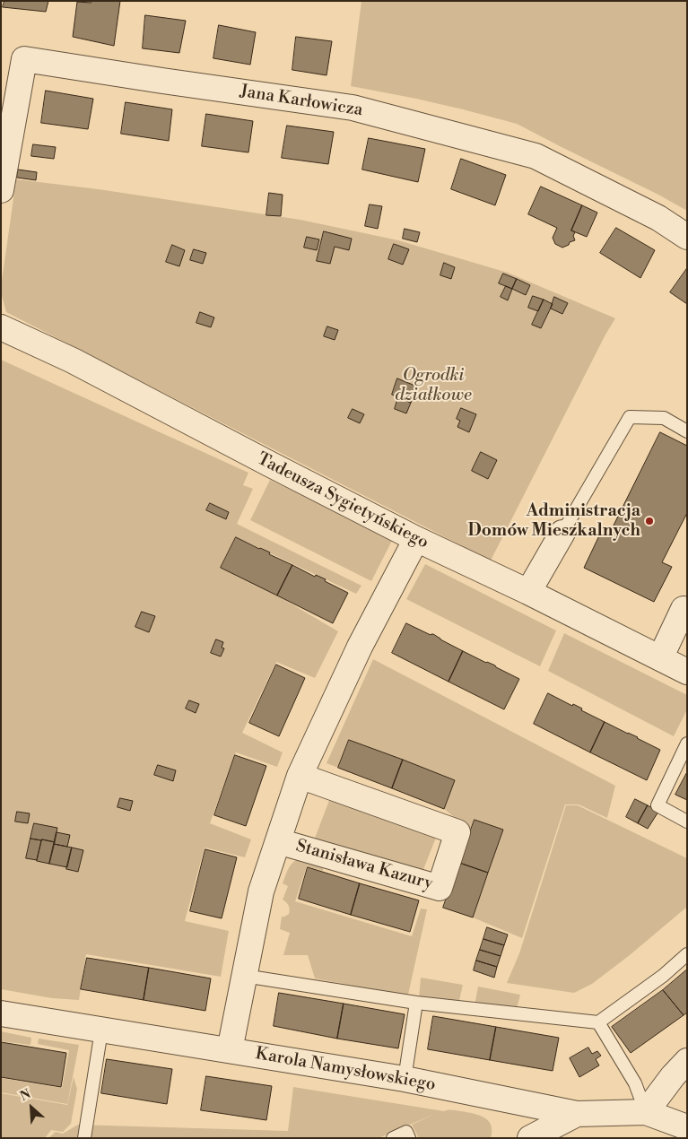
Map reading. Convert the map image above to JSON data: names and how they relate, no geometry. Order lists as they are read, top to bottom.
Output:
{
  "streets": {
    "street": [
      "Jana Karłowicza",
      "Tadeusza Sygietyńskiego",
      "Stanisława Kazury",
      "Karola Namysłowskiego"
    ]
  },
  "crossings": [
    ["Tadeusza Sygietyńskiego", "Stanisława Kazury"],
    ["Stanisława Kazury", "Karola Namysłowskiego"]
  ],
  "parks": ["Ogrodki działkowe"],
  "places": ["Administracja Domów Mieszkalnych"],
  "north": "top left"
}
